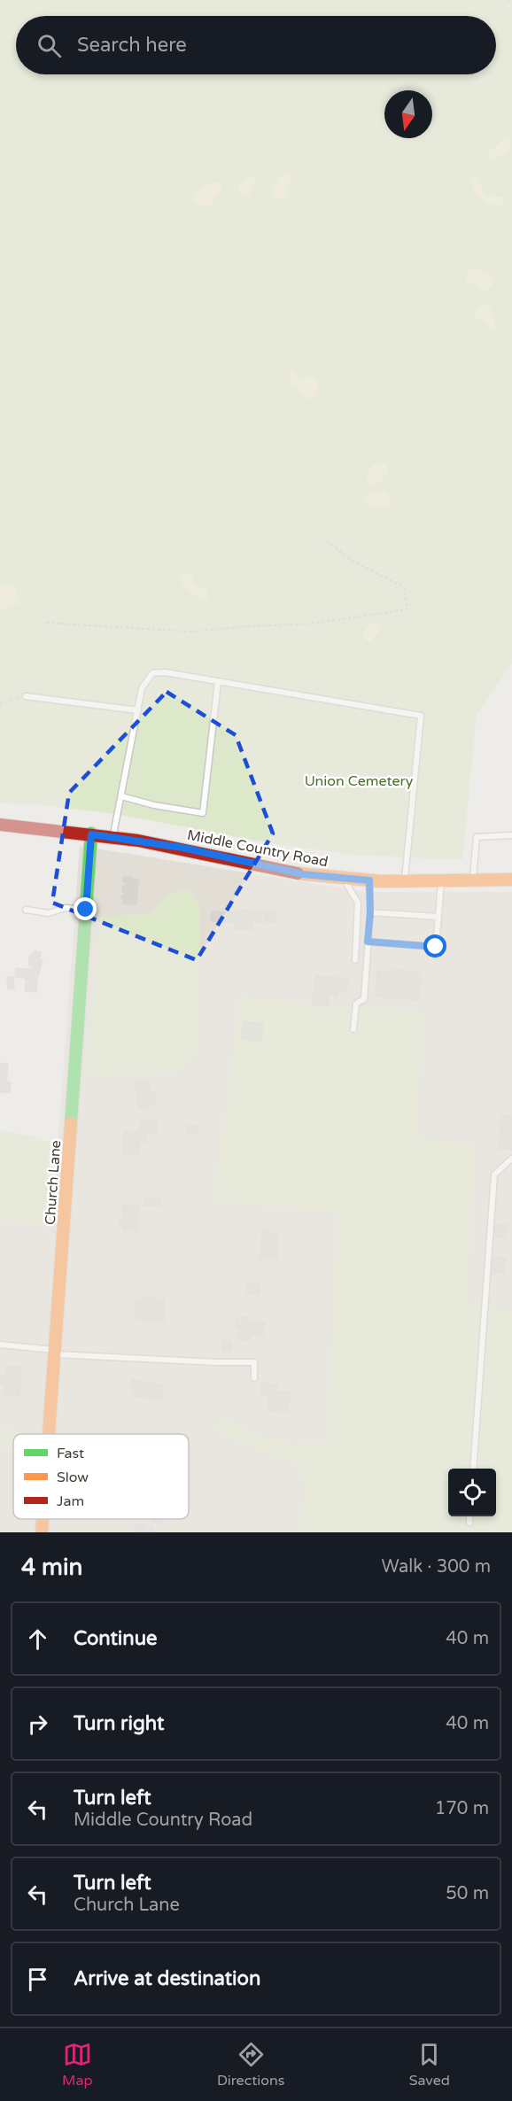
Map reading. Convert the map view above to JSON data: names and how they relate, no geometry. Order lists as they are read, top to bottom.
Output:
{
  "streets": {
    "street": ["Middle Country Road", "Church Lane"]
  },
  "crossings": [
    ["Middle Country Road", "Church Lane"]
  ],
  "parks": ["Union Cemetery"],
  "legend": ["Fast", "Slow", "Jam"],
  "north": "bottom",
  "page": {
    "search": "Search here",
    "heading": ["4 min", "Walk · 300 m"],
    "list": [
      ["Continue", "40 m"],
      ["Turn right", "40 m"],
      ["Turn left", "Middle Country Road", "170 m"],
      ["Turn left", "Church Lane", "50 m"],
      "Arrive at destination"
    ],
    "nav": ["Map", "Directions", "Saved"]
  }
}
